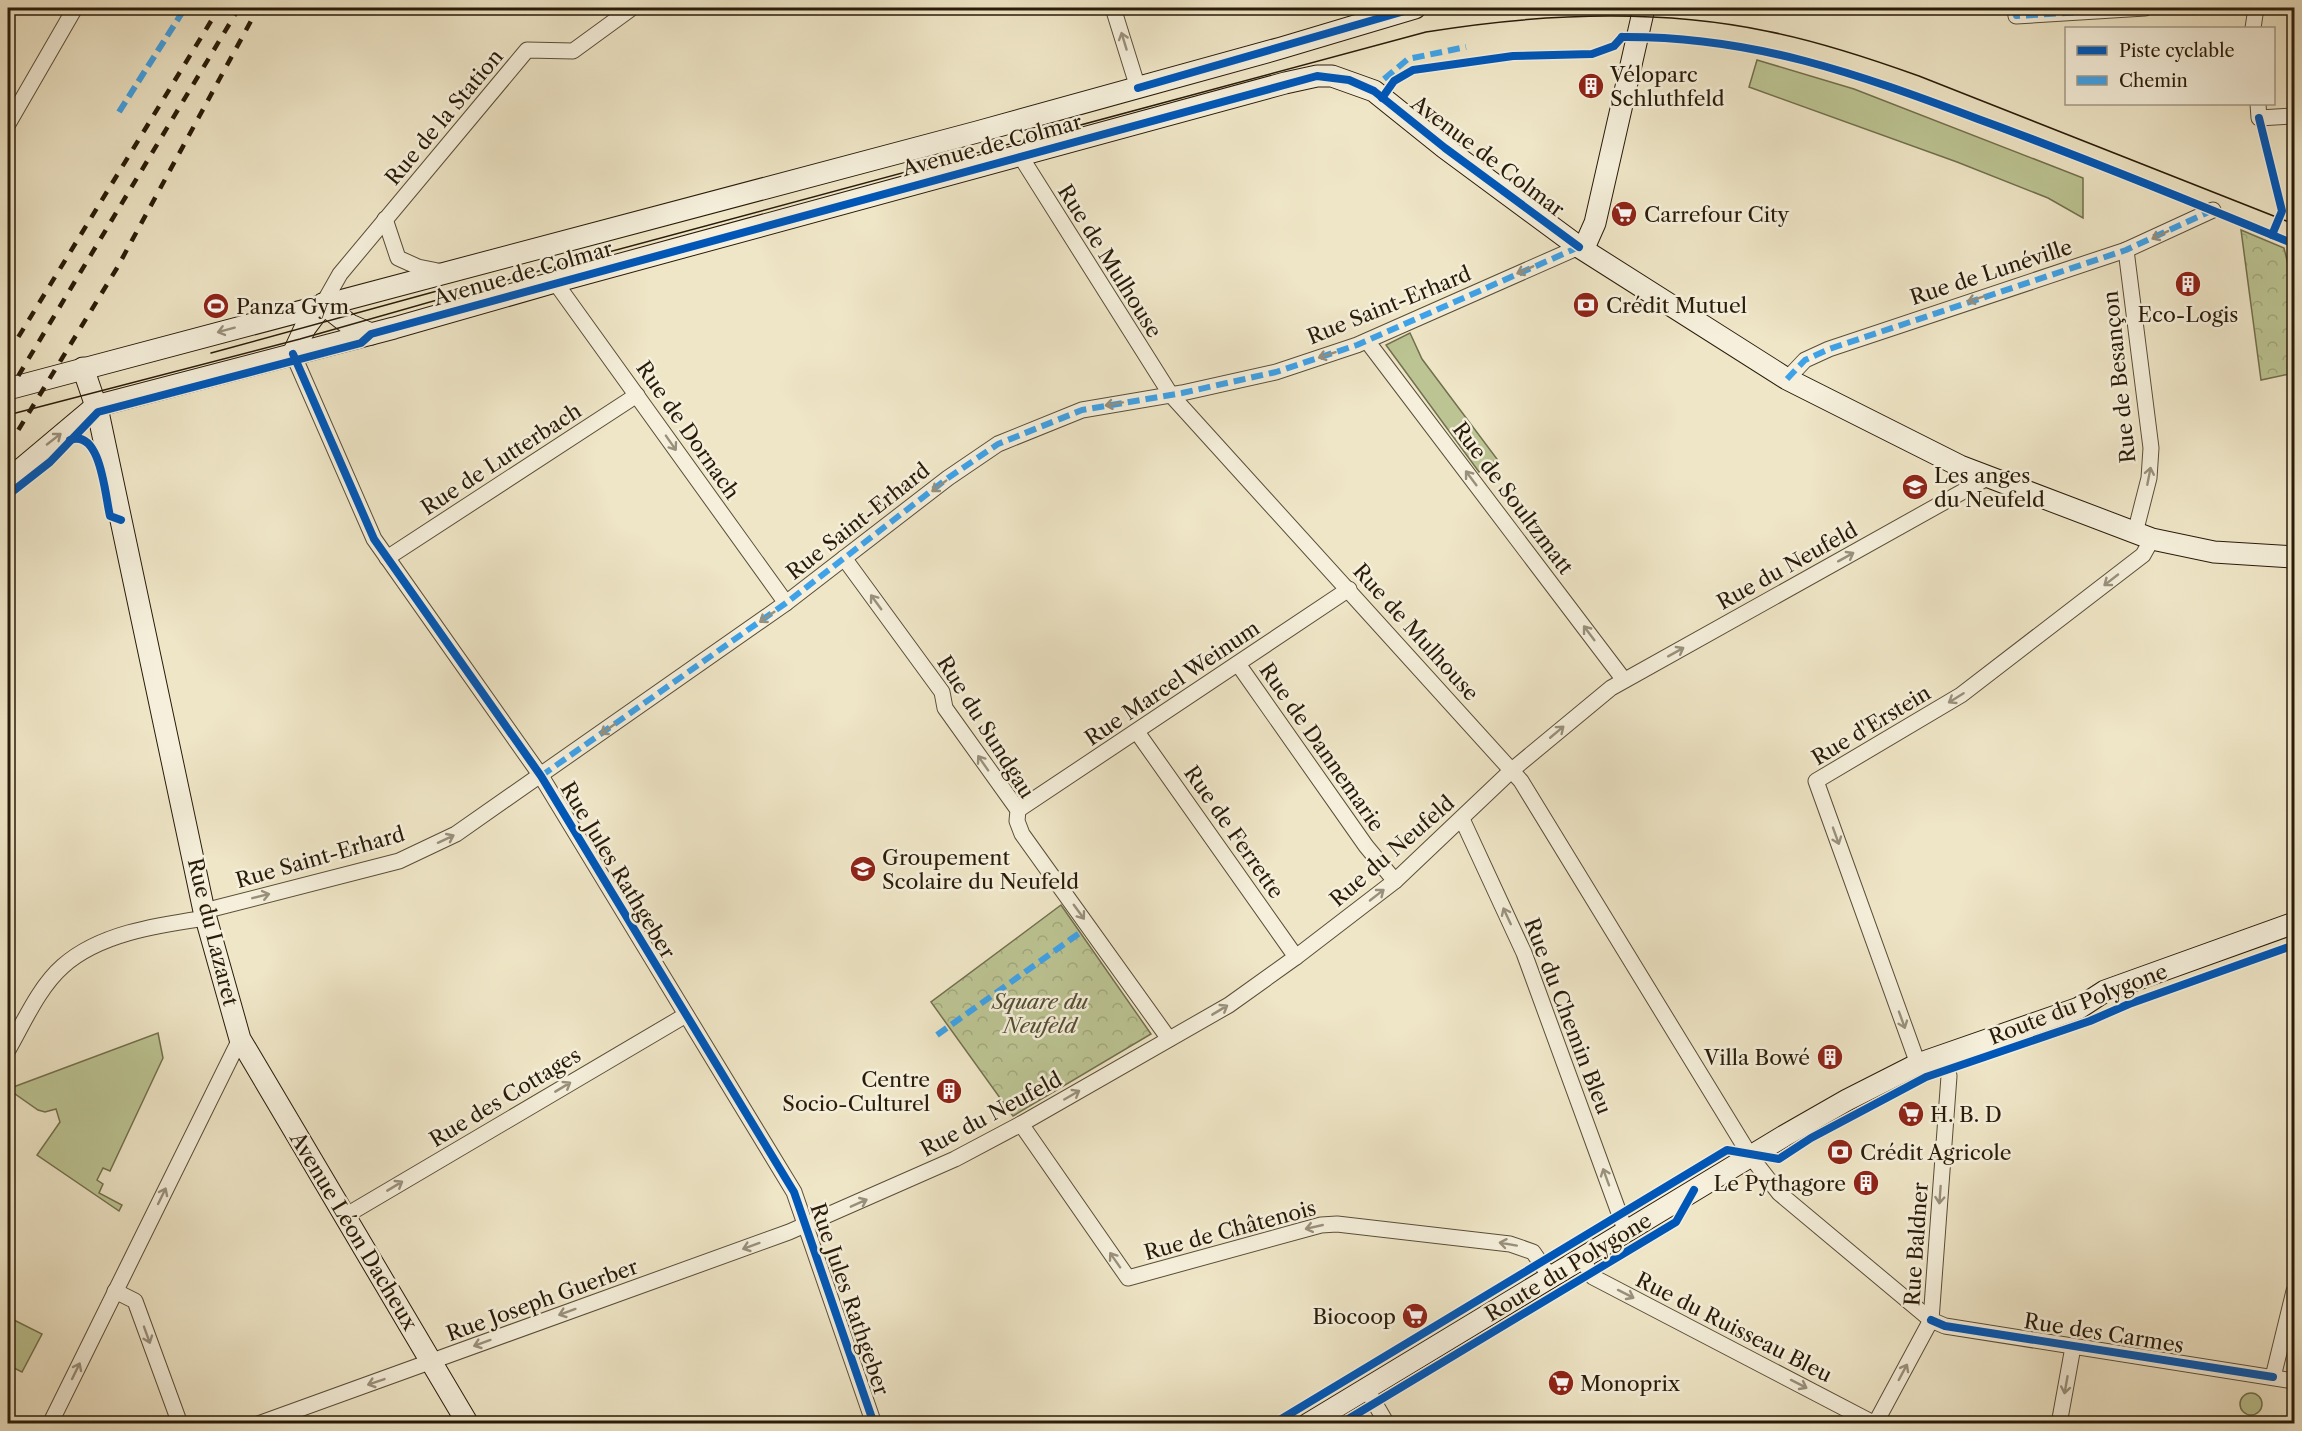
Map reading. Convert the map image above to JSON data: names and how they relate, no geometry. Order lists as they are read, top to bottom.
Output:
{
  "streets": {
    "street": [
      "Rue de la Station",
      "Avenue de Colmar",
      "Rue de Mulhouse",
      "Rue de Lunéville",
      "Rue Saint-Erhard",
      "Rue de Besançon",
      "Rue de Dornach",
      "Rue de Lutterbach",
      "Rue de Soultzmatt",
      "Rue du Neufeld",
      "Rue Marcel Weinum",
      "Rue d'Erstein",
      "Rue du Sundgau",
      "Rue de Dannemarie",
      "Rue de Ferrette",
      "Rue Jules Rathgeber",
      "Rue du Lazaret",
      "Route du Polygone",
      "Rue du Chemin Bleu",
      "Rue des Cottages",
      "Rue de Châtenois",
      "Avenue Léon Dacheux",
      "Rue Baldner",
      "Rue Joseph Guerber",
      "Rue du Ruisseau Bleu",
      "Rue des Carmes"
    ]
  },
  "crossings": [
    ["Rue de la Station", "Avenue de Colmar"],
    ["Avenue de Colmar", "Rue de Mulhouse"],
    ["Avenue de Colmar", "Rue de Lunéville"],
    ["Avenue de Colmar", "Rue Saint-Erhard"],
    ["Avenue de Colmar", "Rue de Besançon"],
    ["Avenue de Colmar", "Rue de Dornach"],
    ["Avenue de Colmar", "Rue du Neufeld"],
    ["Avenue de Colmar", "Rue d'Erstein"],
    ["Avenue de Colmar", "Rue Jules Rathgeber"],
    ["Avenue de Colmar", "Rue du Lazaret"],
    ["Rue de Mulhouse", "Rue Saint-Erhard"],
    ["Rue de Mulhouse", "Rue du Neufeld"],
    ["Rue de Mulhouse", "Rue Marcel Weinum"],
    ["Rue de Mulhouse", "Route du Polygone"],
    ["Rue de Mulhouse", "Rue des Carmes"],
    ["Rue de Lunéville", "Rue de Besançon"],
    ["Rue Saint-Erhard", "Rue de Dornach"],
    ["Rue Saint-Erhard", "Rue de Soultzmatt"],
    ["Rue Saint-Erhard", "Rue du Sundgau"],
    ["Rue Saint-Erhard", "Rue Jules Rathgeber"],
    ["Rue Saint-Erhard", "Rue du Lazaret"],
    ["Rue de Besançon", "Rue d'Erstein"],
    ["Rue de Dornach", "Rue de Lutterbach"],
    ["Rue de Lutterbach", "Rue Jules Rathgeber"],
    ["Rue de Soultzmatt", "Rue du Neufeld"],
    ["Rue du Neufeld", "Rue du Sundgau"],
    ["Rue du Neufeld", "Rue de Dannemarie"],
    ["Rue du Neufeld", "Rue de Ferrette"],
    ["Rue du Neufeld", "Rue Jules Rathgeber"],
    ["Rue du Neufeld", "Rue du Chemin Bleu"],
    ["Rue du Neufeld", "Rue de Châtenois"],
    ["Rue du Neufeld", "Rue Joseph Guerber"],
    ["Rue Marcel Weinum", "Rue du Sundgau"],
    ["Rue Marcel Weinum", "Rue de Dannemarie"],
    ["Rue Marcel Weinum", "Rue de Ferrette"],
    ["Rue d'Erstein", "Route du Polygone"],
    ["Rue Jules Rathgeber", "Rue des Cottages"],
    ["Rue Jules Rathgeber", "Rue Joseph Guerber"],
    ["Rue du Lazaret", "Avenue Léon Dacheux"],
    ["Route du Polygone", "Rue du Chemin Bleu"],
    ["Route du Polygone", "Rue de Châtenois"],
    ["Route du Polygone", "Rue Baldner"],
    ["Route du Polygone", "Rue du Ruisseau Bleu"],
    ["Route du Polygone", "Rue des Carmes"],
    ["Rue des Cottages", "Avenue Léon Dacheux"],
    ["Avenue Léon Dacheux", "Rue Joseph Guerber"],
    ["Rue Baldner", "Rue du Ruisseau Bleu"],
    ["Rue Baldner", "Rue des Carmes"]
  ],
  "one_way": [
    "Rue de Lunéville",
    "Rue de Besançon",
    "Rue de Dornach",
    "Rue de Soultzmatt",
    "Rue du Neufeld",
    "Rue du Chemin Bleu",
    "Rue des Cottages",
    "Rue de Châtenois",
    "Rue Joseph Guerber",
    "Rue du Ruisseau Bleu"
  ],
  "parks": ["Square du Neufeld"],
  "places": {
    "building": [
      "Véloparc Schluthfeld",
      "Eco-Logis",
      "Villa Bowé",
      "Centre Socio-Culturel",
      "Le Pythagore"
    ],
    "supermarket": [
      "Carrefour City",
      "H. B. D",
      "Biocoop",
      "Monoprix"
    ],
    "bank": ["Crédit Mutuel", "Crédit Agricole"],
    "sports": ["Panza Gym"],
    "school or university": ["Les anges du Neufeld", "Groupement Scolaire du Neufeld"]
  },
  "legend": ["Piste cyclable", "Chemin"]
}
